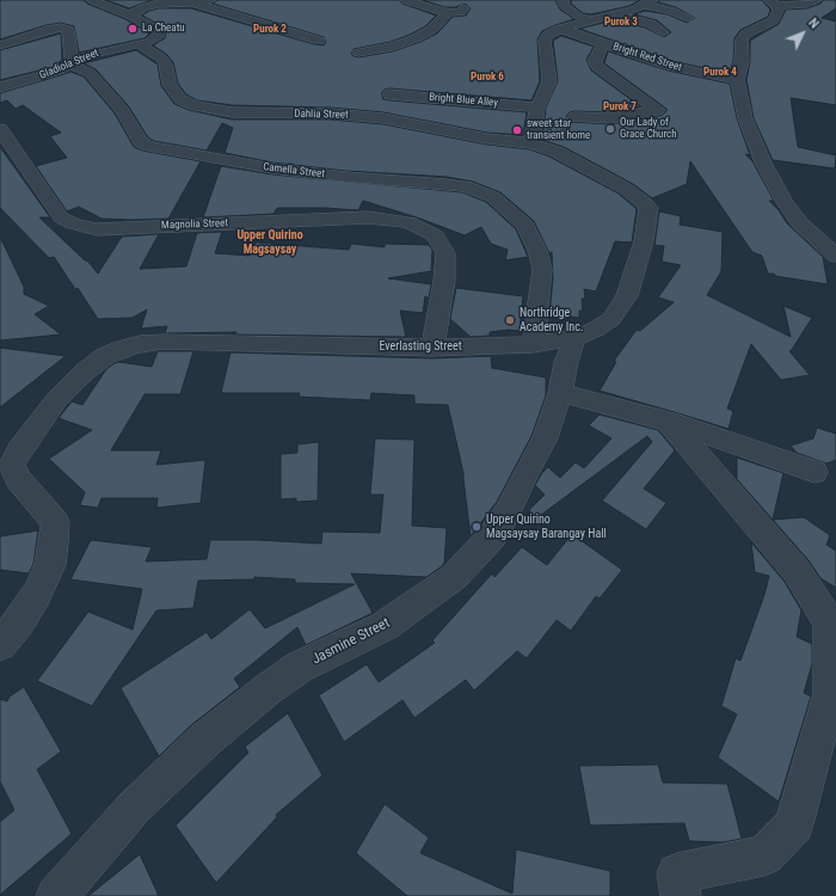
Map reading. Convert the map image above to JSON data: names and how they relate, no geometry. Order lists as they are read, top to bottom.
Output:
{
  "streets": {
    "street": [
      "Bright Red Street",
      "Gladiola Street",
      "Bright Blue Alley",
      "Dahlia Street",
      "Camella Street",
      "Magnolia Street",
      "Everlasting Street",
      "Jasmine Street"
    ]
  },
  "crossings": [
    ["Gladiola Street", "Dahlia Street"],
    ["Gladiola Street", "Camella Street"],
    ["Dahlia Street", "Everlasting Street"],
    ["Camella Street", "Everlasting Street"],
    ["Magnolia Street", "Everlasting Street"],
    ["Everlasting Street", "Jasmine Street"]
  ],
  "districts": [
    "Purok 3",
    "Purok 2",
    "Purok 4",
    "Purok 6",
    "Purok 7",
    "Upper Quirino Magsaysay"
  ],
  "places": [
    "La Cheatu",
    "Our Lady of Grace Church",
    "sweet star transient home",
    "Northridge Academy Inc.",
    "Upper Quirino Magsaysay Barangay Hall"
  ],
  "north": "top right"
}
